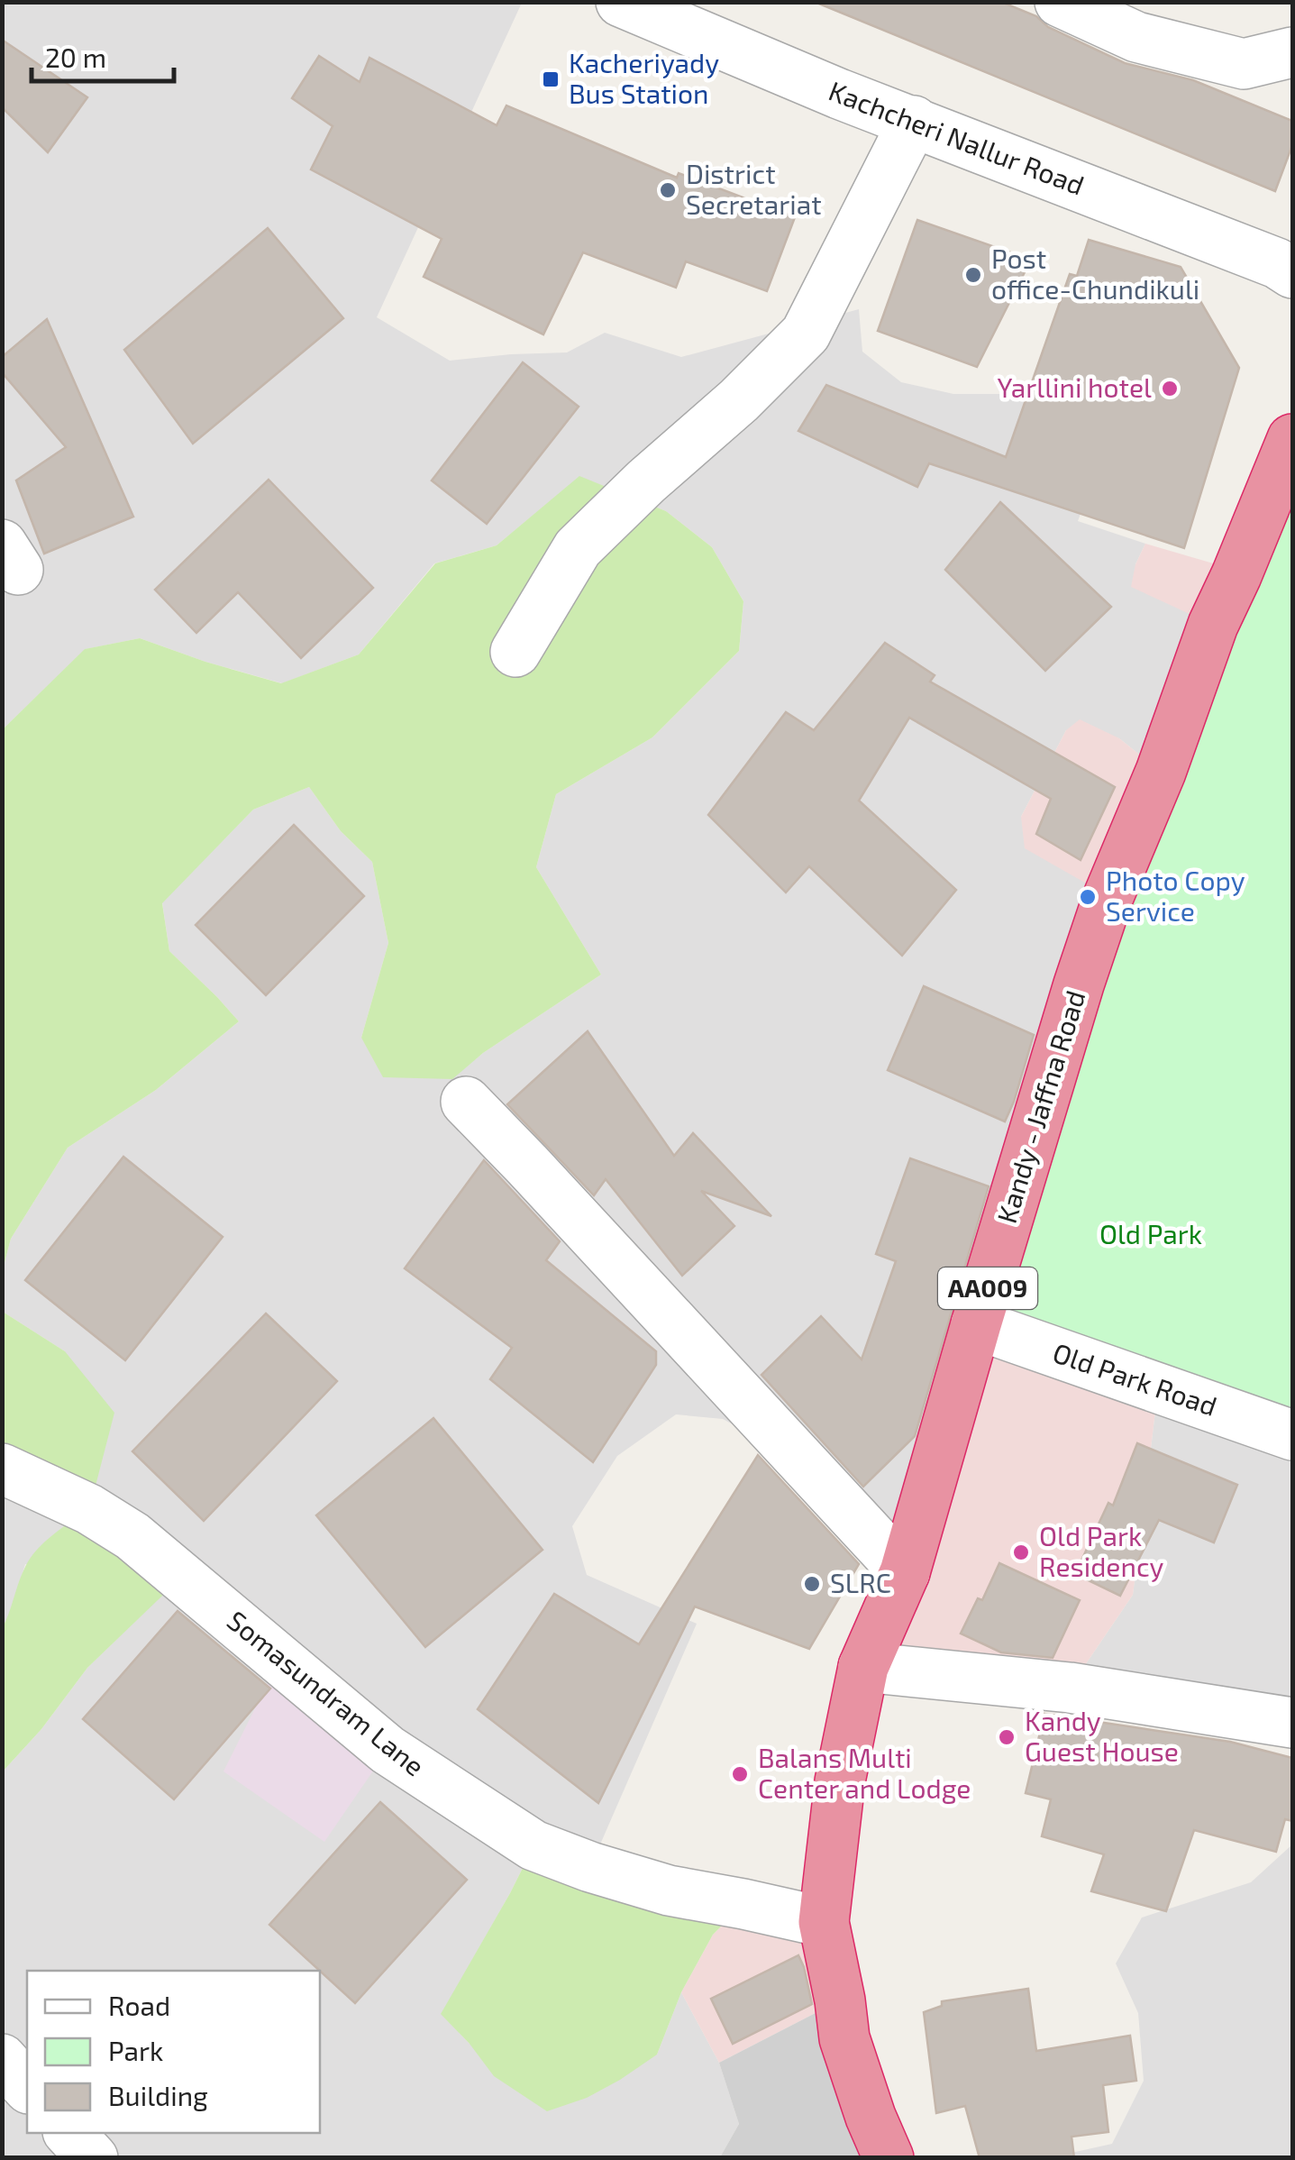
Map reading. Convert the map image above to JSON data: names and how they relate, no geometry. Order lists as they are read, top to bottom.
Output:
{
  "streets": {
    "highway": ["Kandy - Jaffna Road", "AA009"],
    "street": ["Kachcheri Nallur Road", "Old Park Road", "Somasundram Lane"]
  },
  "crossings": [
    ["Kandy - Jaffna Road", "Old Park Road"],
    ["Kandy - Jaffna Road", "Somasundram Lane"]
  ],
  "parks": ["Old Park"],
  "places": {
    "transit": ["Kacheriyady Bus Station"],
    "other": [
      "District Secretariat",
      "Post office-Chundikuli",
      "Yarllini hotel",
      "Photo Copy Service",
      "Old Park Residency",
      "SLRC",
      "Kandy Guest House",
      "Balans Multi Center and Lodge"
    ]
  },
  "legend": ["Road", "Park", "Building"],
  "scale_bar": "20 m"
}
